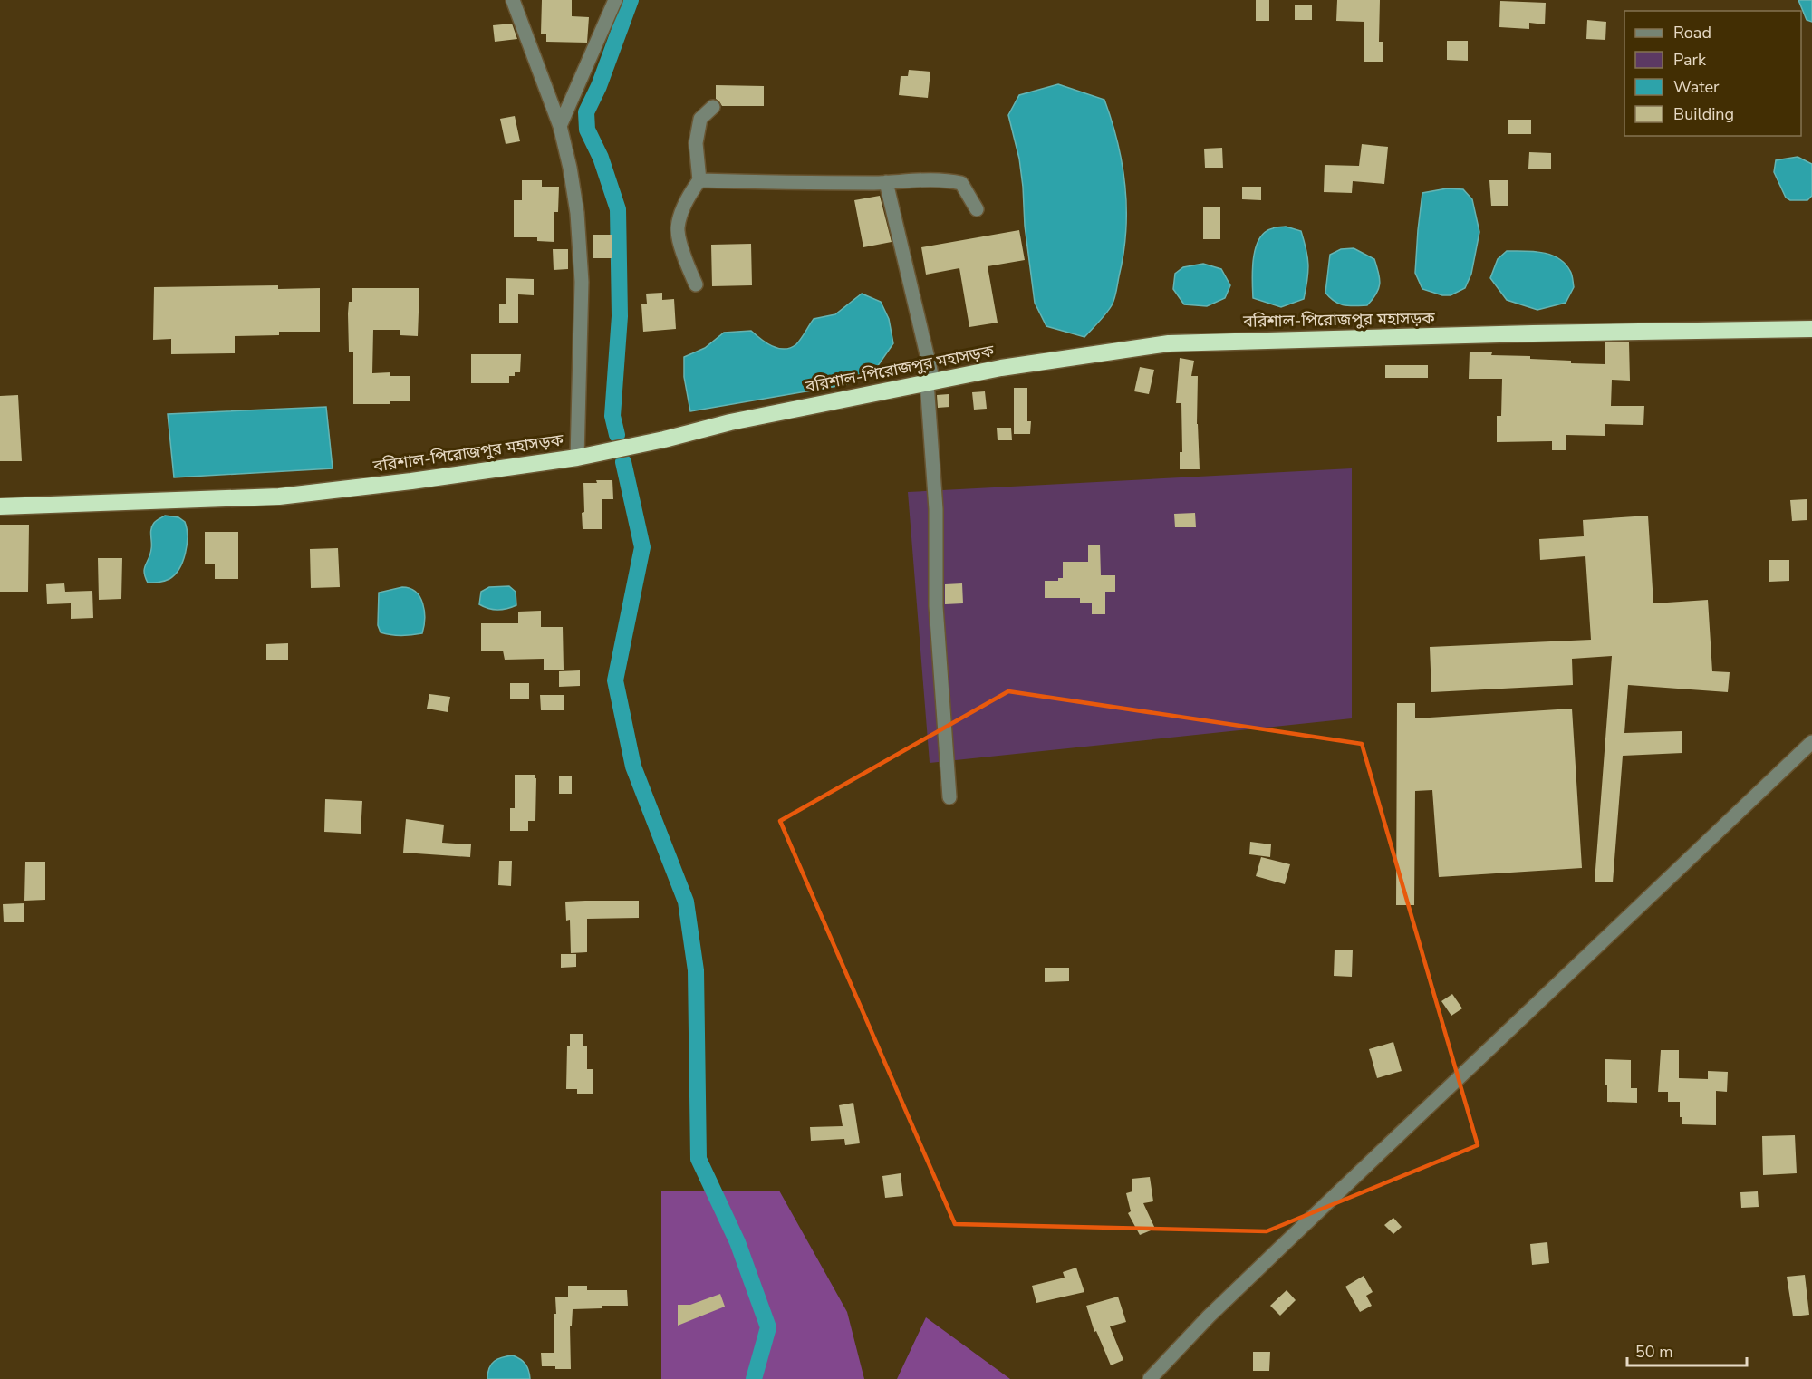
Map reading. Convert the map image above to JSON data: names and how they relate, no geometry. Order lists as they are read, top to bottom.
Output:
{
  "streets": {
    "highway": ["বরিশাল-পিরোজপুর মহাসড়ক"]
  },
  "legend": [
    "Road",
    "Park",
    "Water",
    "Building"
  ],
  "scale_bar": "50 m"
}
